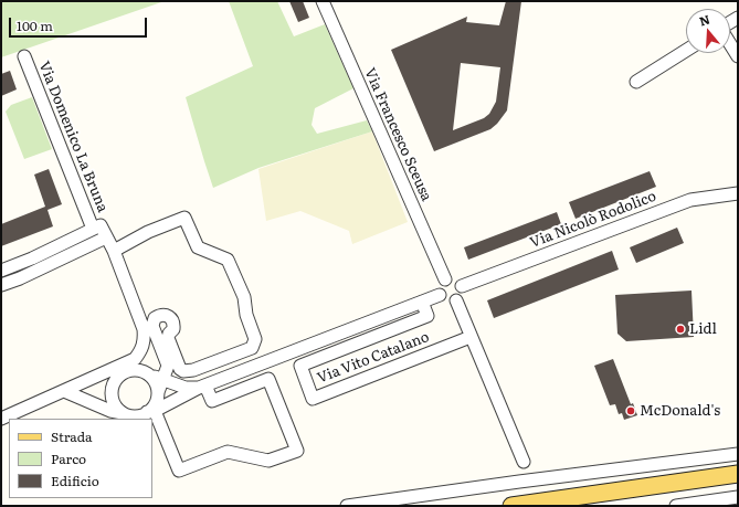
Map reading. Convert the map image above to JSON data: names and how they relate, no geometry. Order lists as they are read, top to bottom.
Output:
{
  "streets": {
    "street": [
      "Via Francesco Sceusa",
      "Via Domenico La Bruna",
      "Via Nicolò Rodolico",
      "Via Vito Catalano"
    ]
  },
  "crossings": [
    ["Via Francesco Sceusa", "Via Nicolò Rodolico"]
  ],
  "places": ["Lidl", "McDonald's"],
  "legend": ["Strada", "Parco", "Edificio"],
  "scale_bar": "100 m",
  "north": "top"
}
